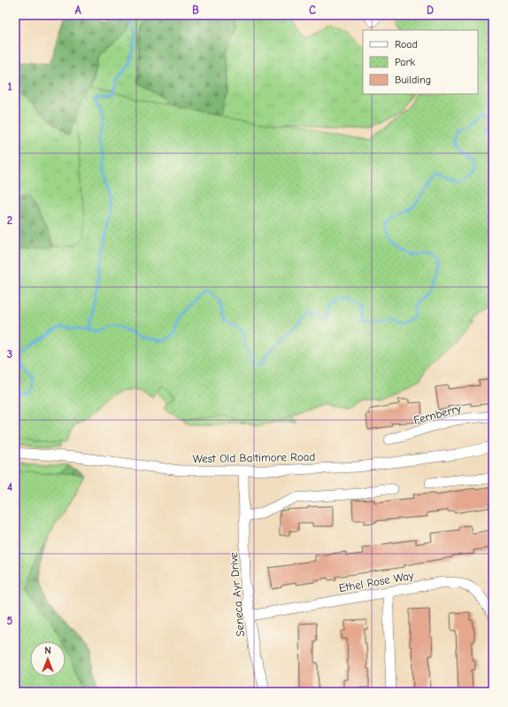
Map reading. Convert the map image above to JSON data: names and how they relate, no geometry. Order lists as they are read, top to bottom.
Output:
{
  "streets": {
    "street": [
      "Fernberry",
      "West Old Baltimore Road",
      "Ethel Rose Way",
      "Seneca Ayr Drive"
    ]
  },
  "crossings": [
    ["West Old Baltimore Road", "Seneca Ayr Drive"],
    ["Ethel Rose Way", "Seneca Ayr Drive"]
  ],
  "legend": ["Road", "Park", "Building"],
  "north": "top",
  "grid": {
    "columns": [
      "A",
      "B",
      "C",
      "D"
    ],
    "rows": [
      "1",
      "2",
      "3",
      "4",
      "5"
    ]
  }
}
